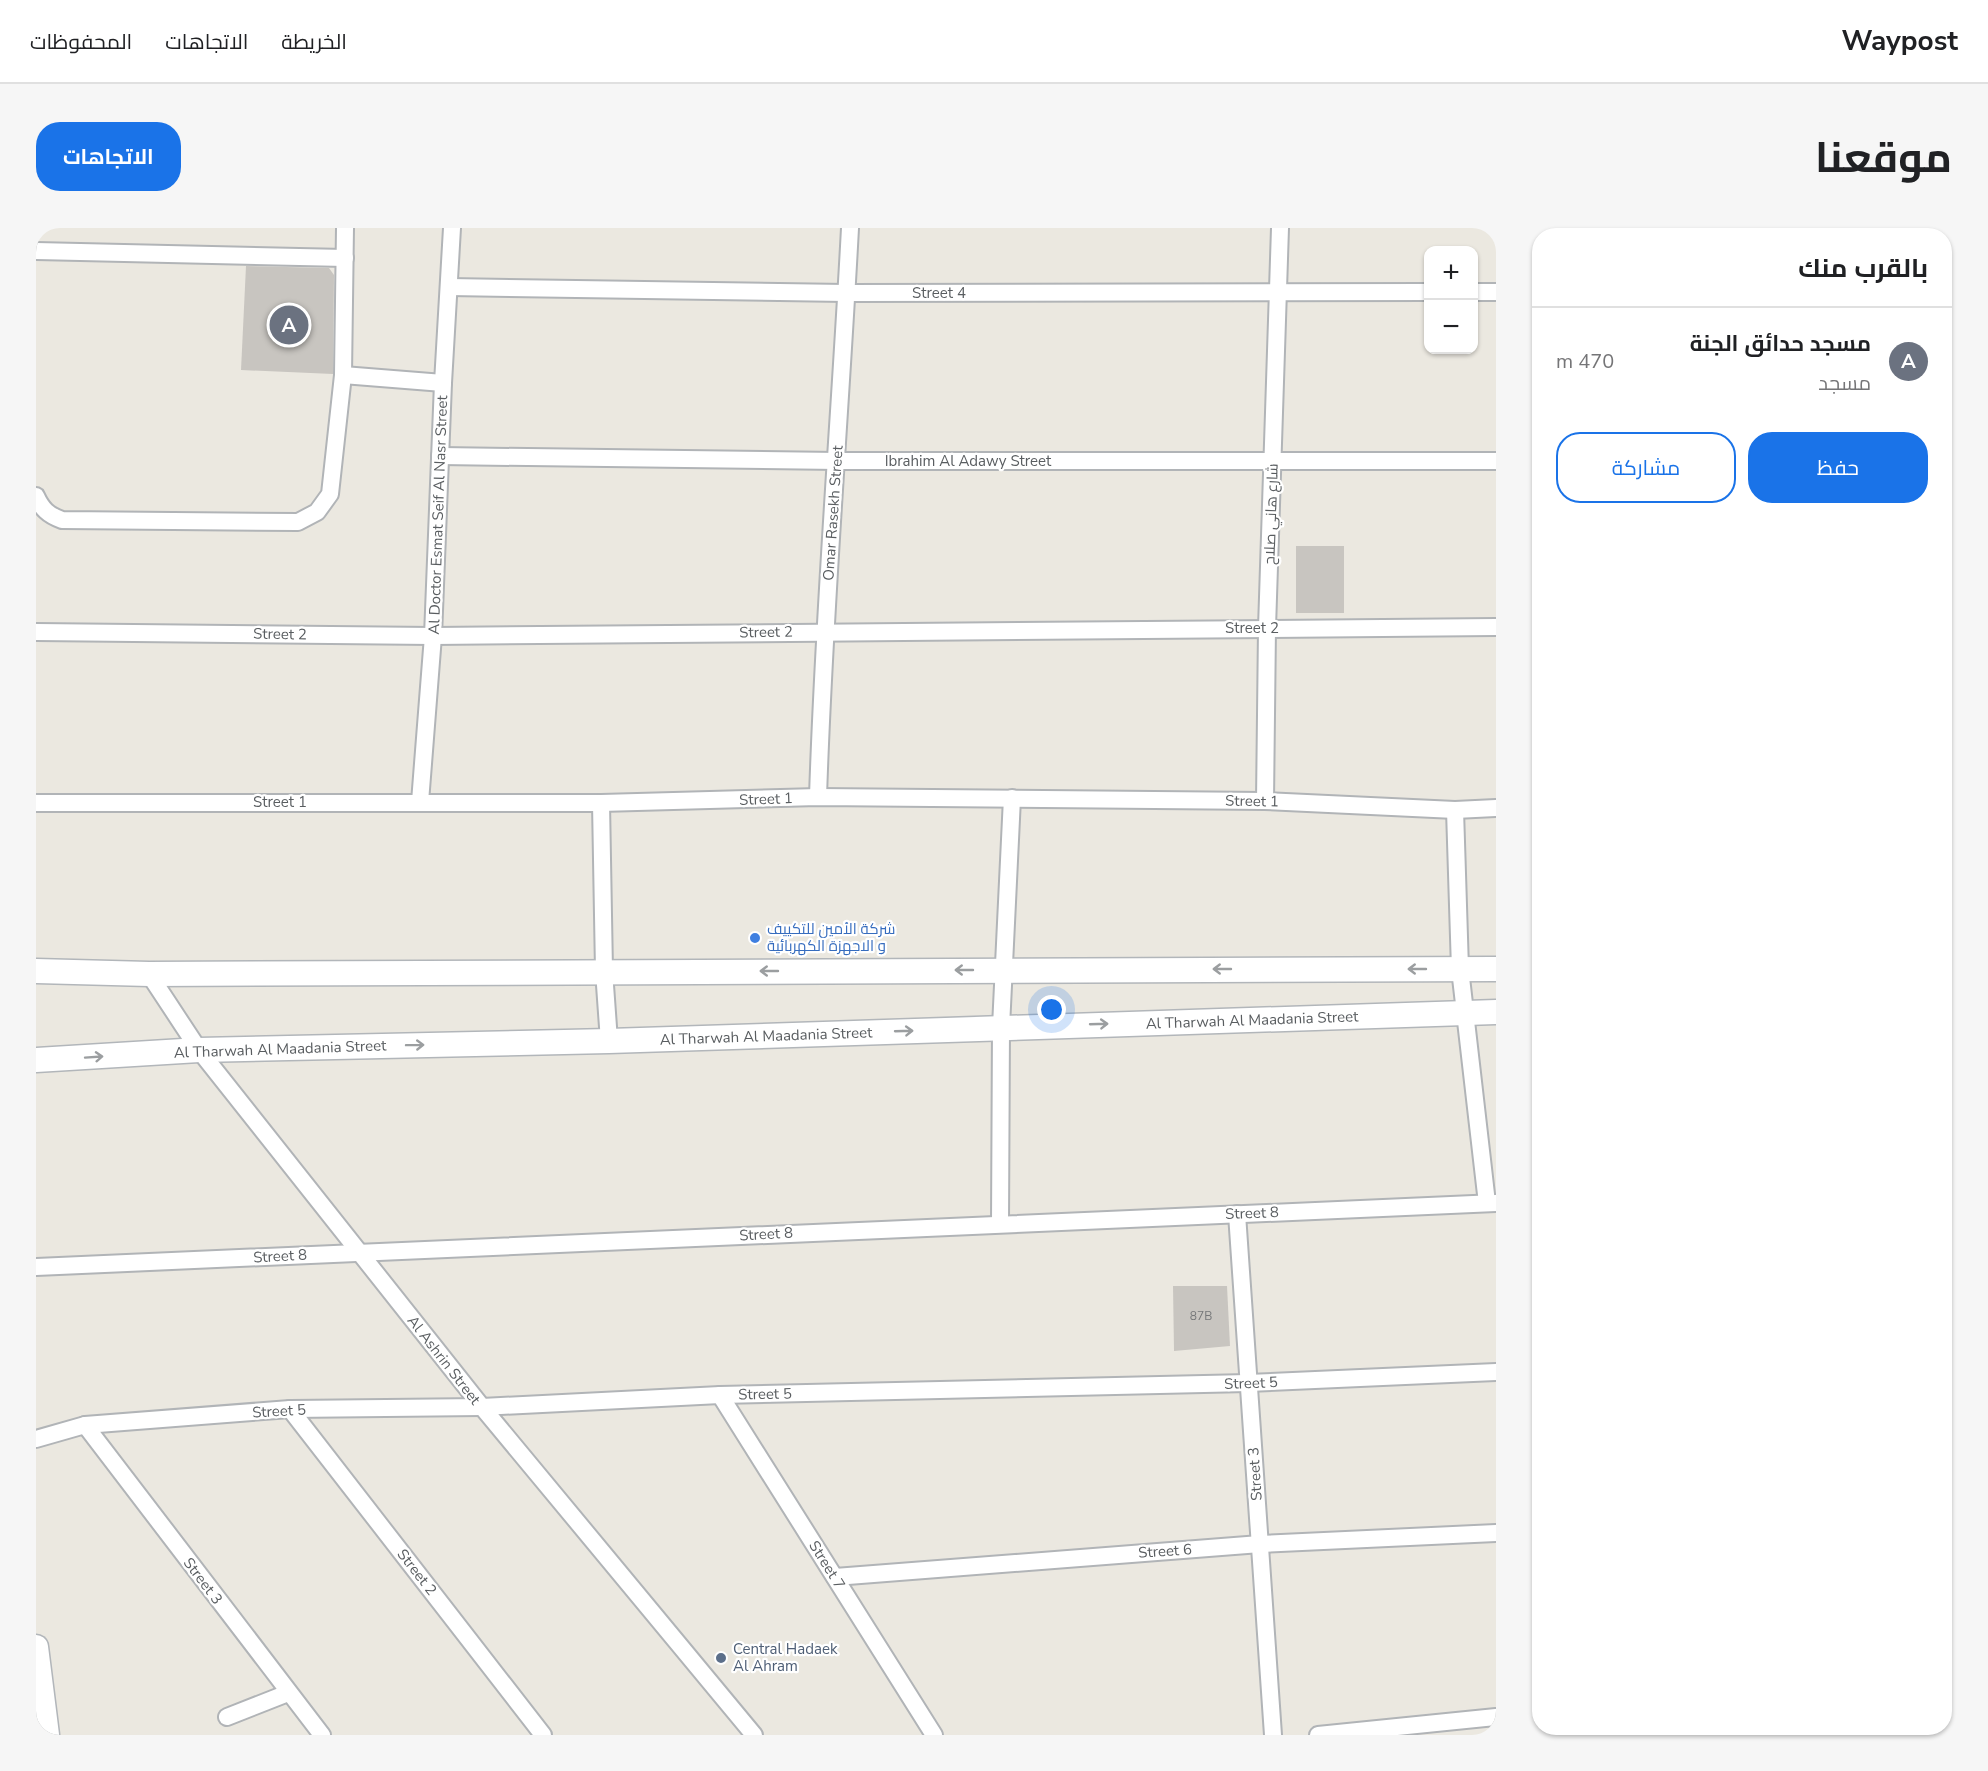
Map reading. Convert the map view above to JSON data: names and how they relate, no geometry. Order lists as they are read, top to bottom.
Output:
{
  "streets": {
    "street": [
      "Street 4",
      "Ibrahim Al Adawy Street",
      "Omar Rasekh Street",
      "شارع هاني صلاح",
      "Al Doctor Esmat Seif Al Nasr Street",
      "Street 2",
      "Street 1",
      "Al Tharwah Al Maadania Street",
      "Street 8",
      "Al Ashrin Street",
      "Street 5",
      "Street 3",
      "Street 6",
      "Street 7"
    ]
  },
  "crossings": [
    ["Street 4", "Omar Rasekh Street"],
    ["Street 4", "شارع هاني صلاح"],
    ["Street 4", "Al Doctor Esmat Seif Al Nasr Street"],
    ["Ibrahim Al Adawy Street", "Omar Rasekh Street"],
    ["Ibrahim Al Adawy Street", "شارع هاني صلاح"],
    ["Ibrahim Al Adawy Street", "Al Doctor Esmat Seif Al Nasr Street"],
    ["Omar Rasekh Street", "Street 2"],
    ["Omar Rasekh Street", "Street 1"],
    ["شارع هاني صلاح", "Street 2"],
    ["شارع هاني صلاح", "Street 1"],
    ["Al Doctor Esmat Seif Al Nasr Street", "Street 2"],
    ["Al Doctor Esmat Seif Al Nasr Street", "Street 1"],
    ["Street 2", "Street 5"],
    ["Al Tharwah Al Maadania Street", "Al Ashrin Street"],
    ["Street 8", "Al Ashrin Street"],
    ["Street 8", "Street 3"],
    ["Al Ashrin Street", "Street 5"],
    ["Street 5", "Street 3"],
    ["Street 5", "Street 7"],
    ["Street 3", "Street 6"],
    ["Street 6", "Street 7"]
  ],
  "places": ["شركة الأمين للتكييف و الاجهزة الكهربائية", "Central Hadaek Al Ahram"],
  "house_numbers": ["87B"],
  "page": {
    "header": "Waypost",
    "nav": ["الخريطة", "الاتجاهات", "المحفوظات"],
    "title": "موقعنا",
    "buttons": [
      "الاتجاهات",
      ["حفظ", "مشاركة"]
    ],
    "heading": "بالقرب منك",
    "map_buttons": ["+", "−"],
    "pins": "A",
    "list": [
      {
        "mark": "A",
        "name": "مسجد حدائق الجنة",
        "note": "مسجد",
        "value": "470 m"
      }
    ]
  }
}
